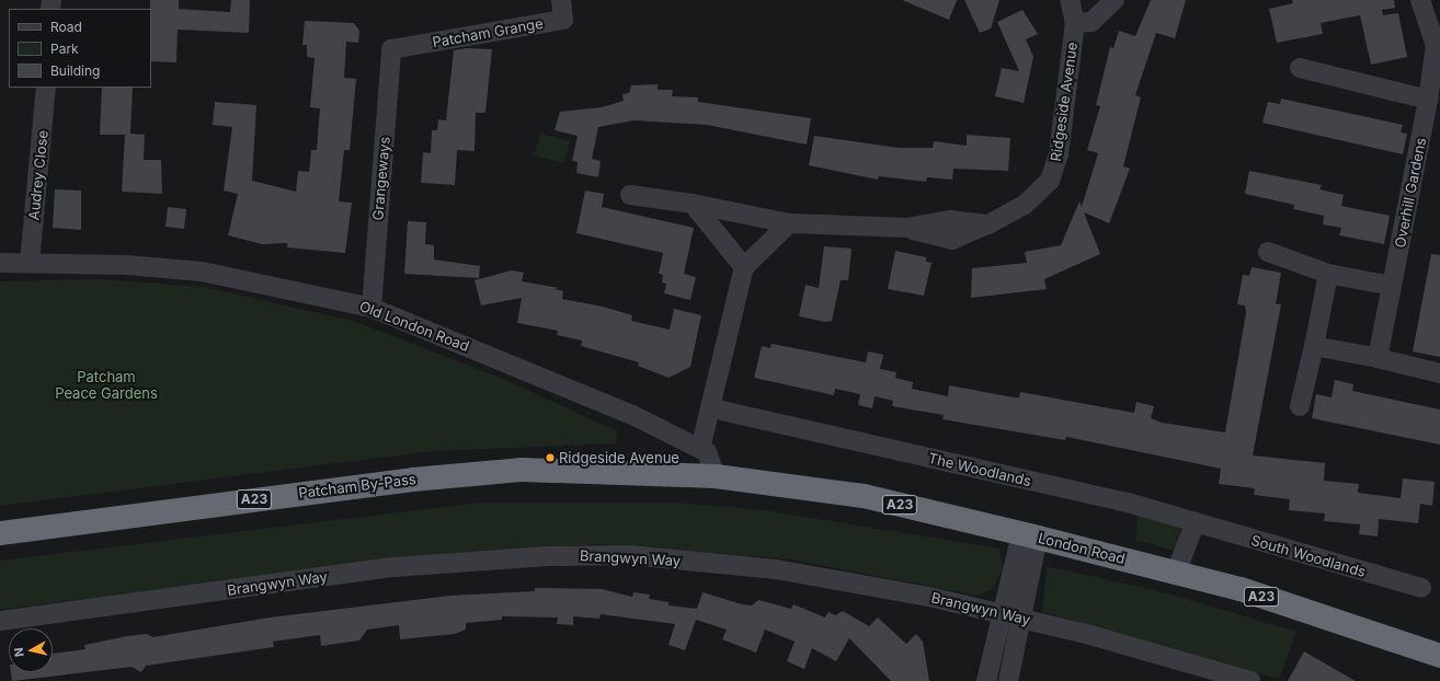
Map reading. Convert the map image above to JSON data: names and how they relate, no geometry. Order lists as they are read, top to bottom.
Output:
{
  "streets": {
    "highway": ["Patcham By-Pass", "A23", "London Road"],
    "street": [
      "Patcham Grange",
      "Ridgeside Avenue",
      "Audrey Close",
      "Grangeways",
      "Overhill Gardens",
      "Old London Road",
      "The Woodlands",
      "South Woodlands",
      "Brangwyn Way"
    ]
  },
  "crossings": [
    ["Patcham Grange", "Grangeways"],
    ["Audrey Close", "Old London Road"],
    ["Grangeways", "Old London Road"],
    ["The Woodlands", "South Woodlands"],
    ["Patcham By-Pass", "London Road"]
  ],
  "parks": ["Patcham Peace Gardens"],
  "places": ["Ridgeside Avenue"],
  "legend": ["Road", "Park", "Building"],
  "north": "left"
}
